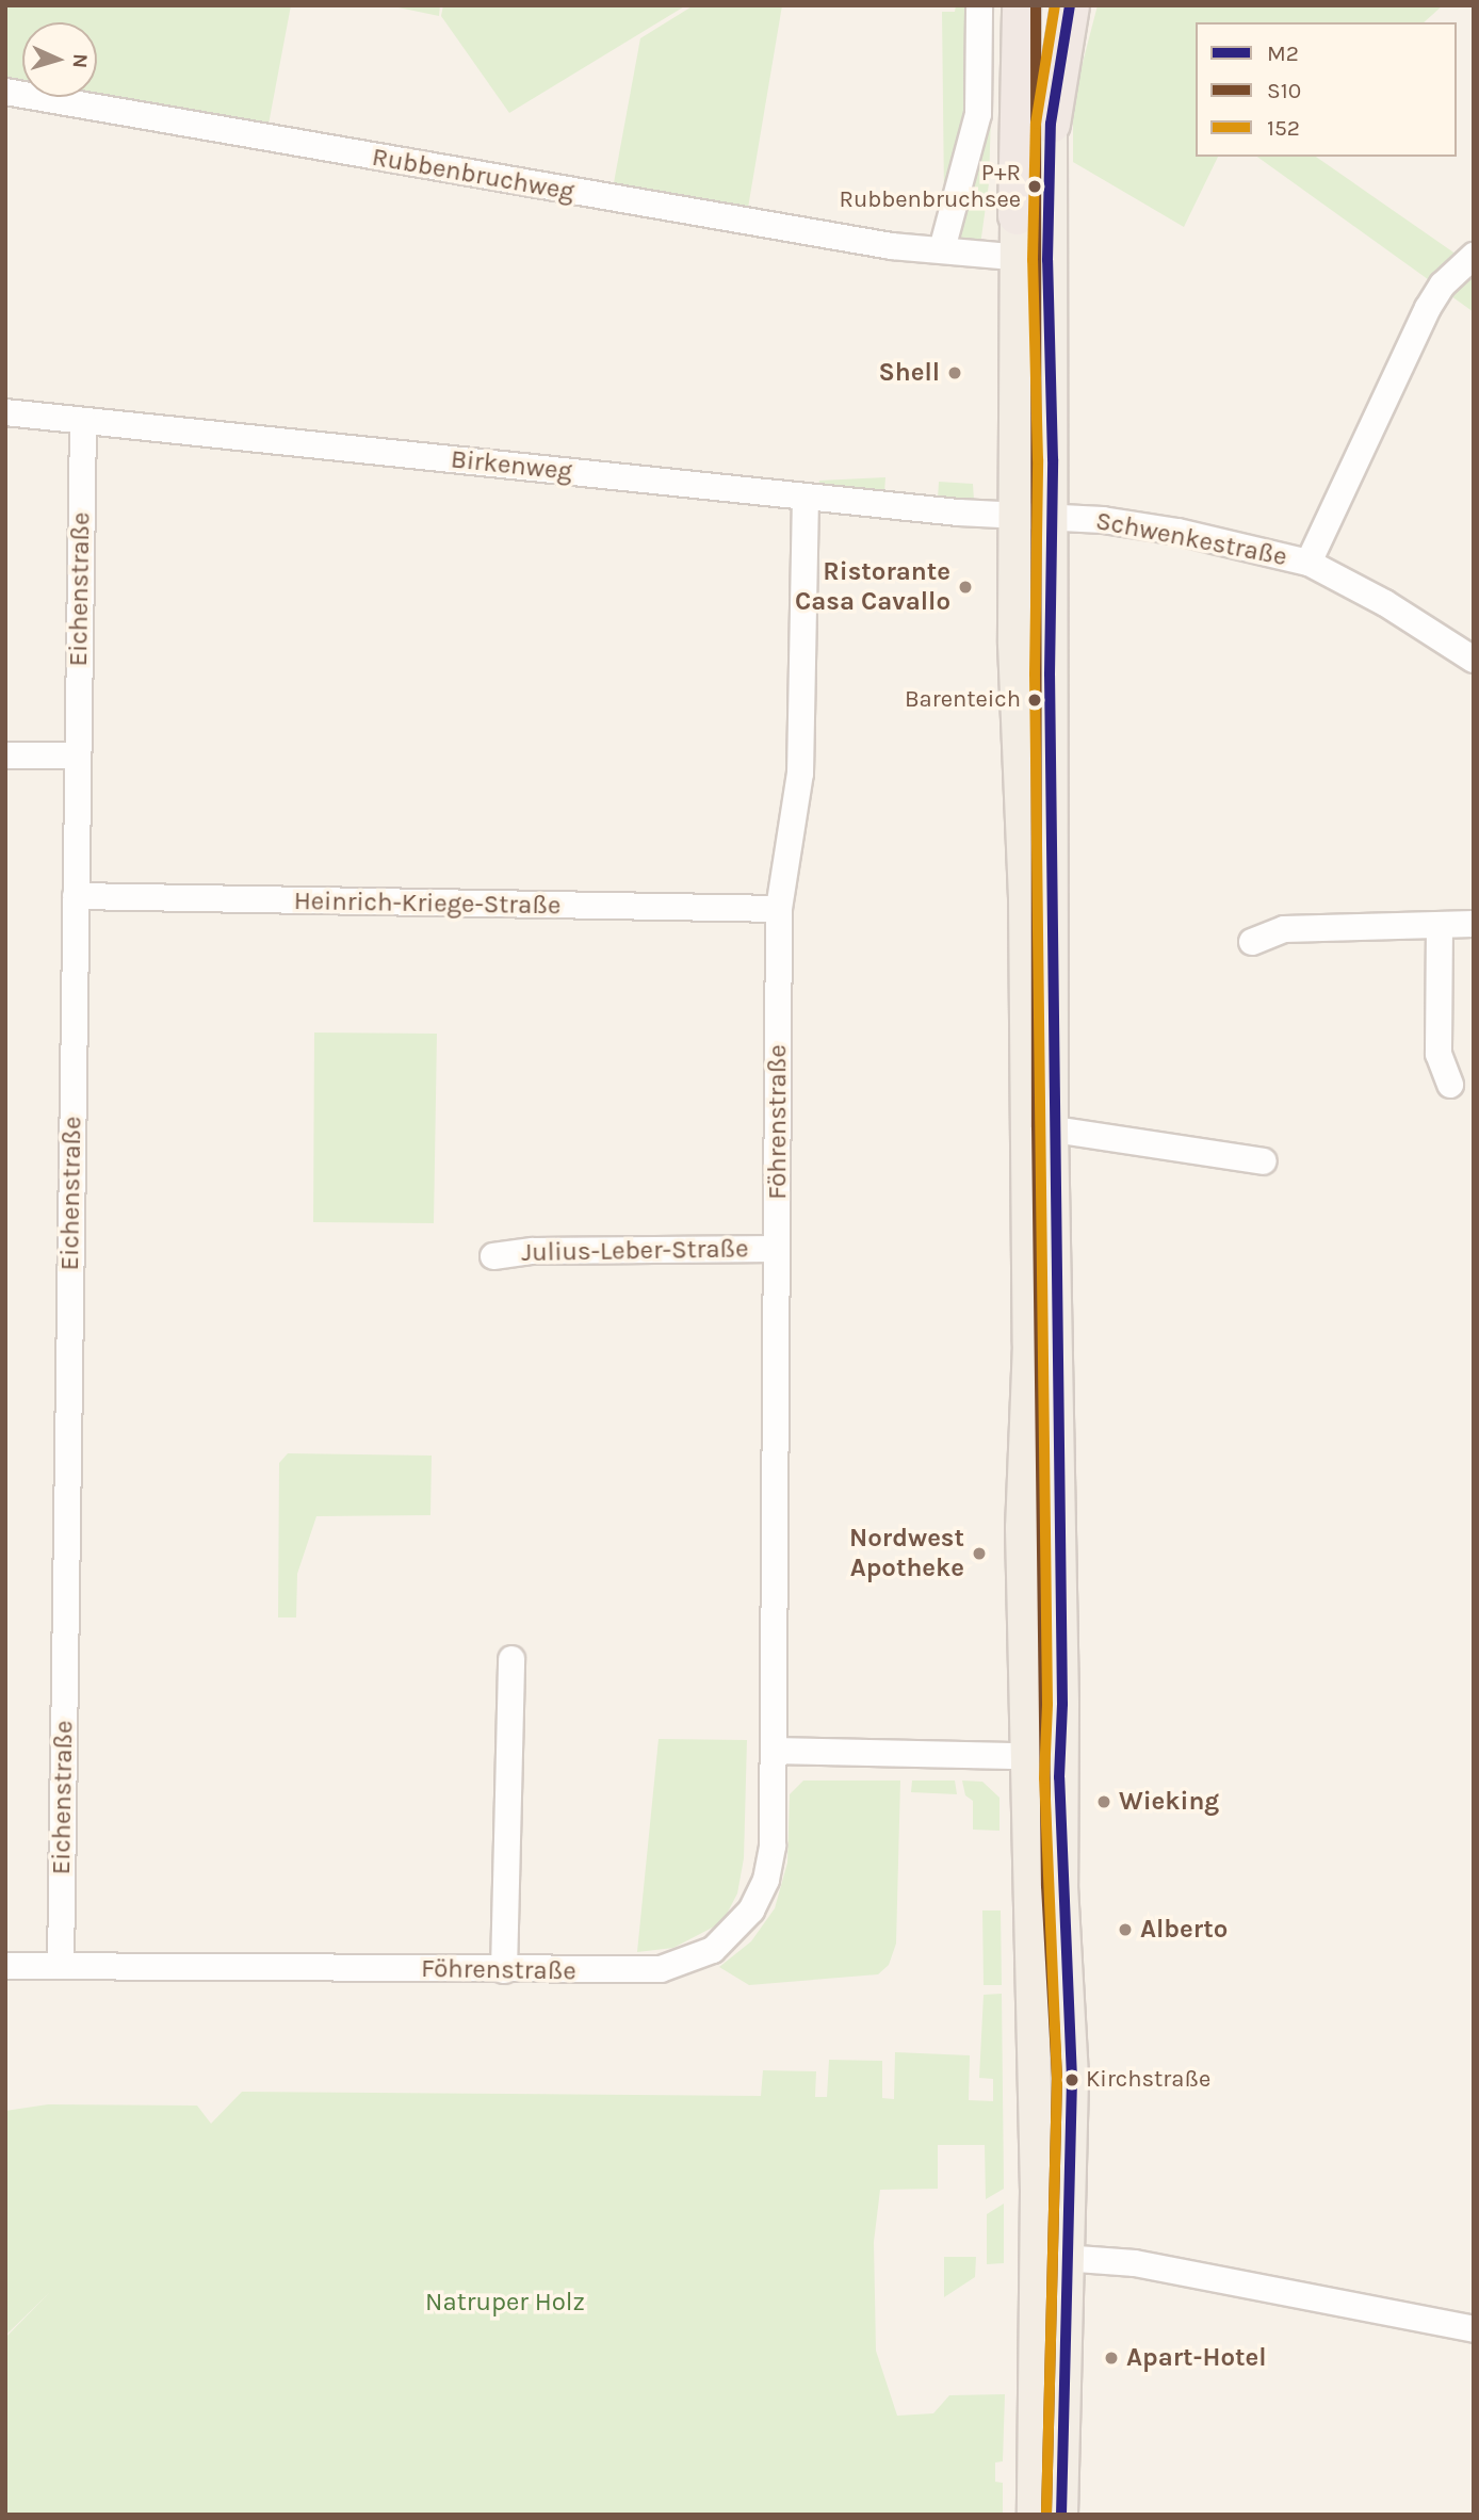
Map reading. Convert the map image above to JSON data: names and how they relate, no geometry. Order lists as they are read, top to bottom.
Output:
{
  "streets": {
    "street": [
      "Rubbenbruchweg",
      "Birkenweg",
      "Schwenkestraße",
      "Eichenstraße",
      "Heinrich-Kriege-Straße",
      "Föhrenstraße",
      "Julius-Leber-Straße"
    ]
  },
  "crossings": [
    ["Birkenweg", "Schwenkestraße"],
    ["Birkenweg", "Eichenstraße"],
    ["Birkenweg", "Föhrenstraße"],
    ["Eichenstraße", "Heinrich-Kriege-Straße"],
    ["Eichenstraße", "Föhrenstraße"],
    ["Heinrich-Kriege-Straße", "Föhrenstraße"],
    ["Föhrenstraße", "Julius-Leber-Straße"]
  ],
  "parks": ["Natruper Holz"],
  "places": [
    "P+R Rubbenbruchsee",
    "Shell",
    "Ristorante Casa Cavallo",
    "Barenteich",
    "Nordwest Apotheke",
    "Wieking",
    "Alberto",
    "Kirchstraße",
    "Apart-Hotel"
  ],
  "lines": ["transit line M2", "transit line S10", "transit line 152"],
  "legend": ["M2", "S10", "152"],
  "north": "right"
}
